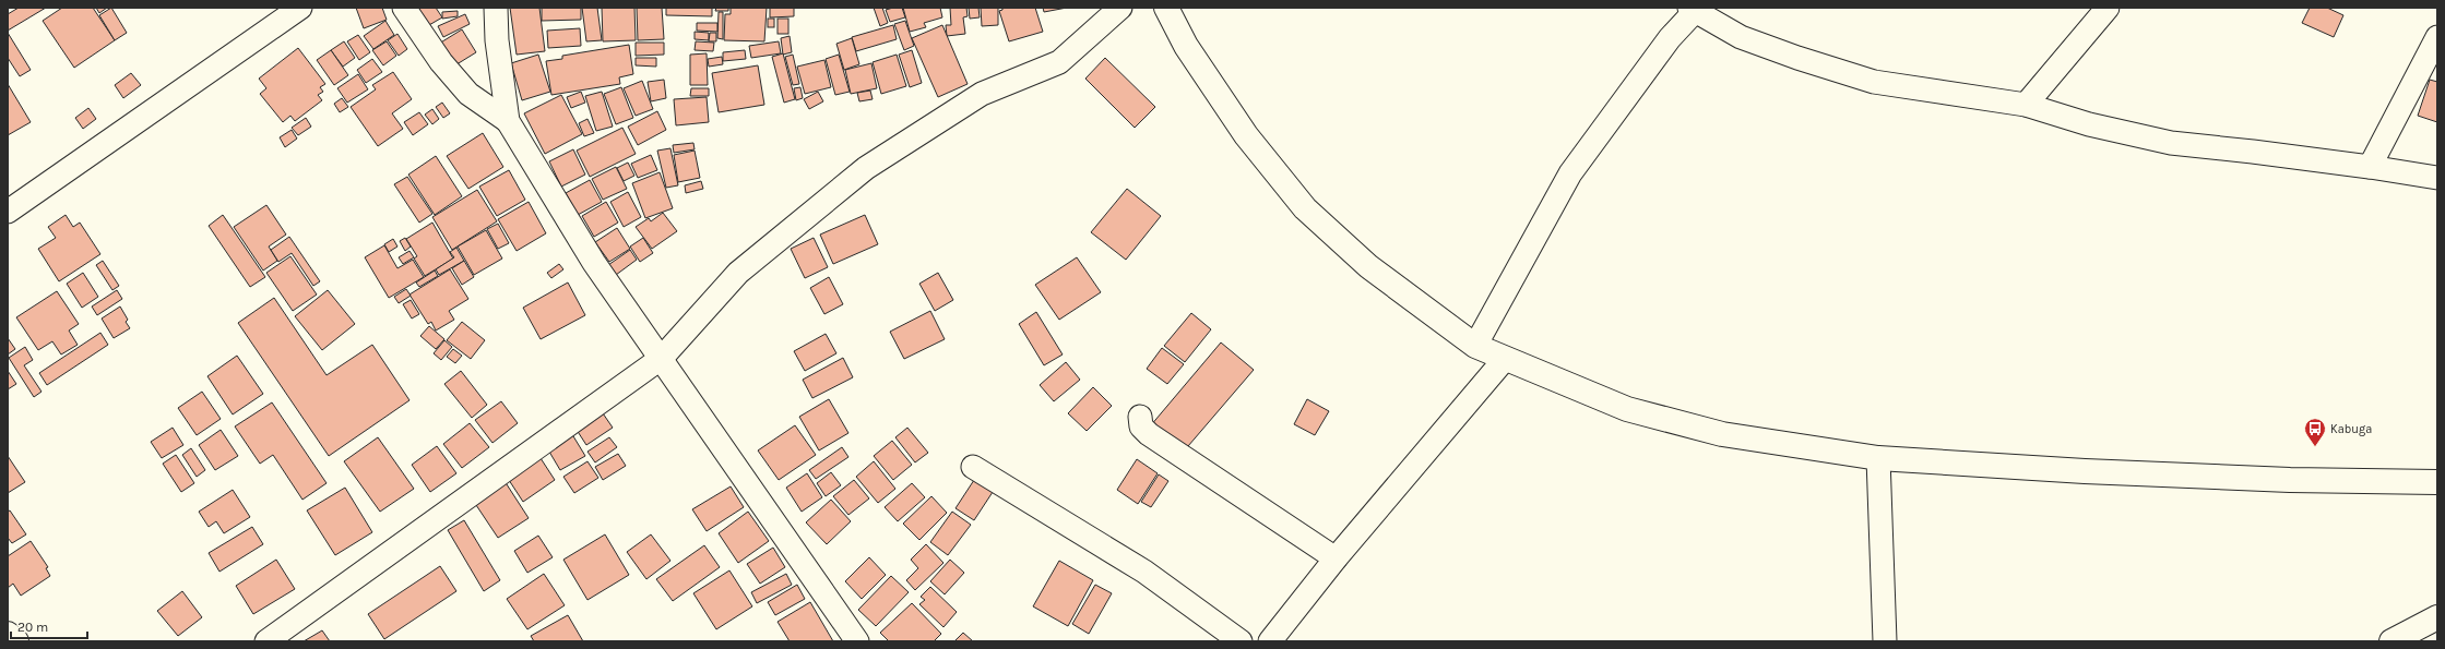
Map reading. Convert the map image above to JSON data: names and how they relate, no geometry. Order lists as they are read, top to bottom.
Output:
{
  "places": {
    "bus stop": ["Kabuga"]
  },
  "scale_bar": "20 m"
}
